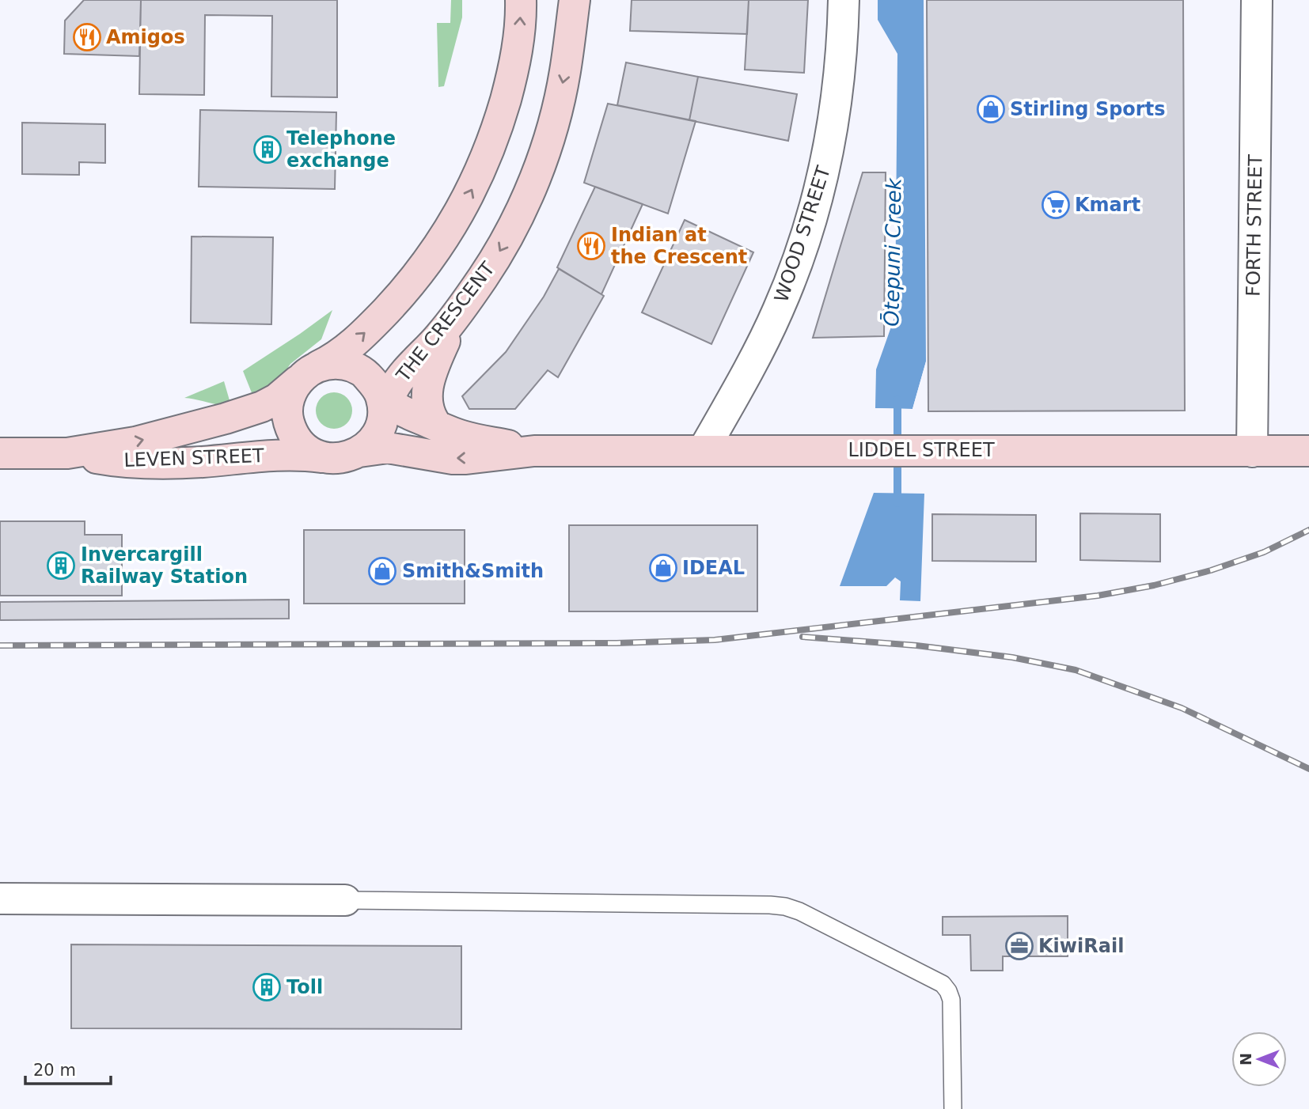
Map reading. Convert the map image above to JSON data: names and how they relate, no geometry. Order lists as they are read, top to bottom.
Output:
{
  "streets": {
    "street": [
      "FORTH STREET",
      "WOOD STREET",
      "THE CRESCENT",
      "LIDDEL STREET",
      "LEVEN STREET"
    ]
  },
  "crossings": [
    ["FORTH STREET", "LIDDEL STREET"],
    ["WOOD STREET", "LIDDEL STREET"],
    ["THE CRESCENT", "LIDDEL STREET"],
    ["THE CRESCENT", "LEVEN STREET"],
    ["LIDDEL STREET", "LEVEN STREET"]
  ],
  "water": ["Ōtepuni Creek"],
  "places": {
    "restaurant": ["Amigos", "Indian at the Crescent"],
    "shop": ["Stirling Sports", "IDEAL", "Smith&Smith"],
    "building": ["Telephone exchange", "Invercargill Railway Station", "Toll"],
    "supermarket": ["Kmart"],
    "office": ["KiwiRail"]
  },
  "scale_bar": "20 m",
  "north": "left"
}
